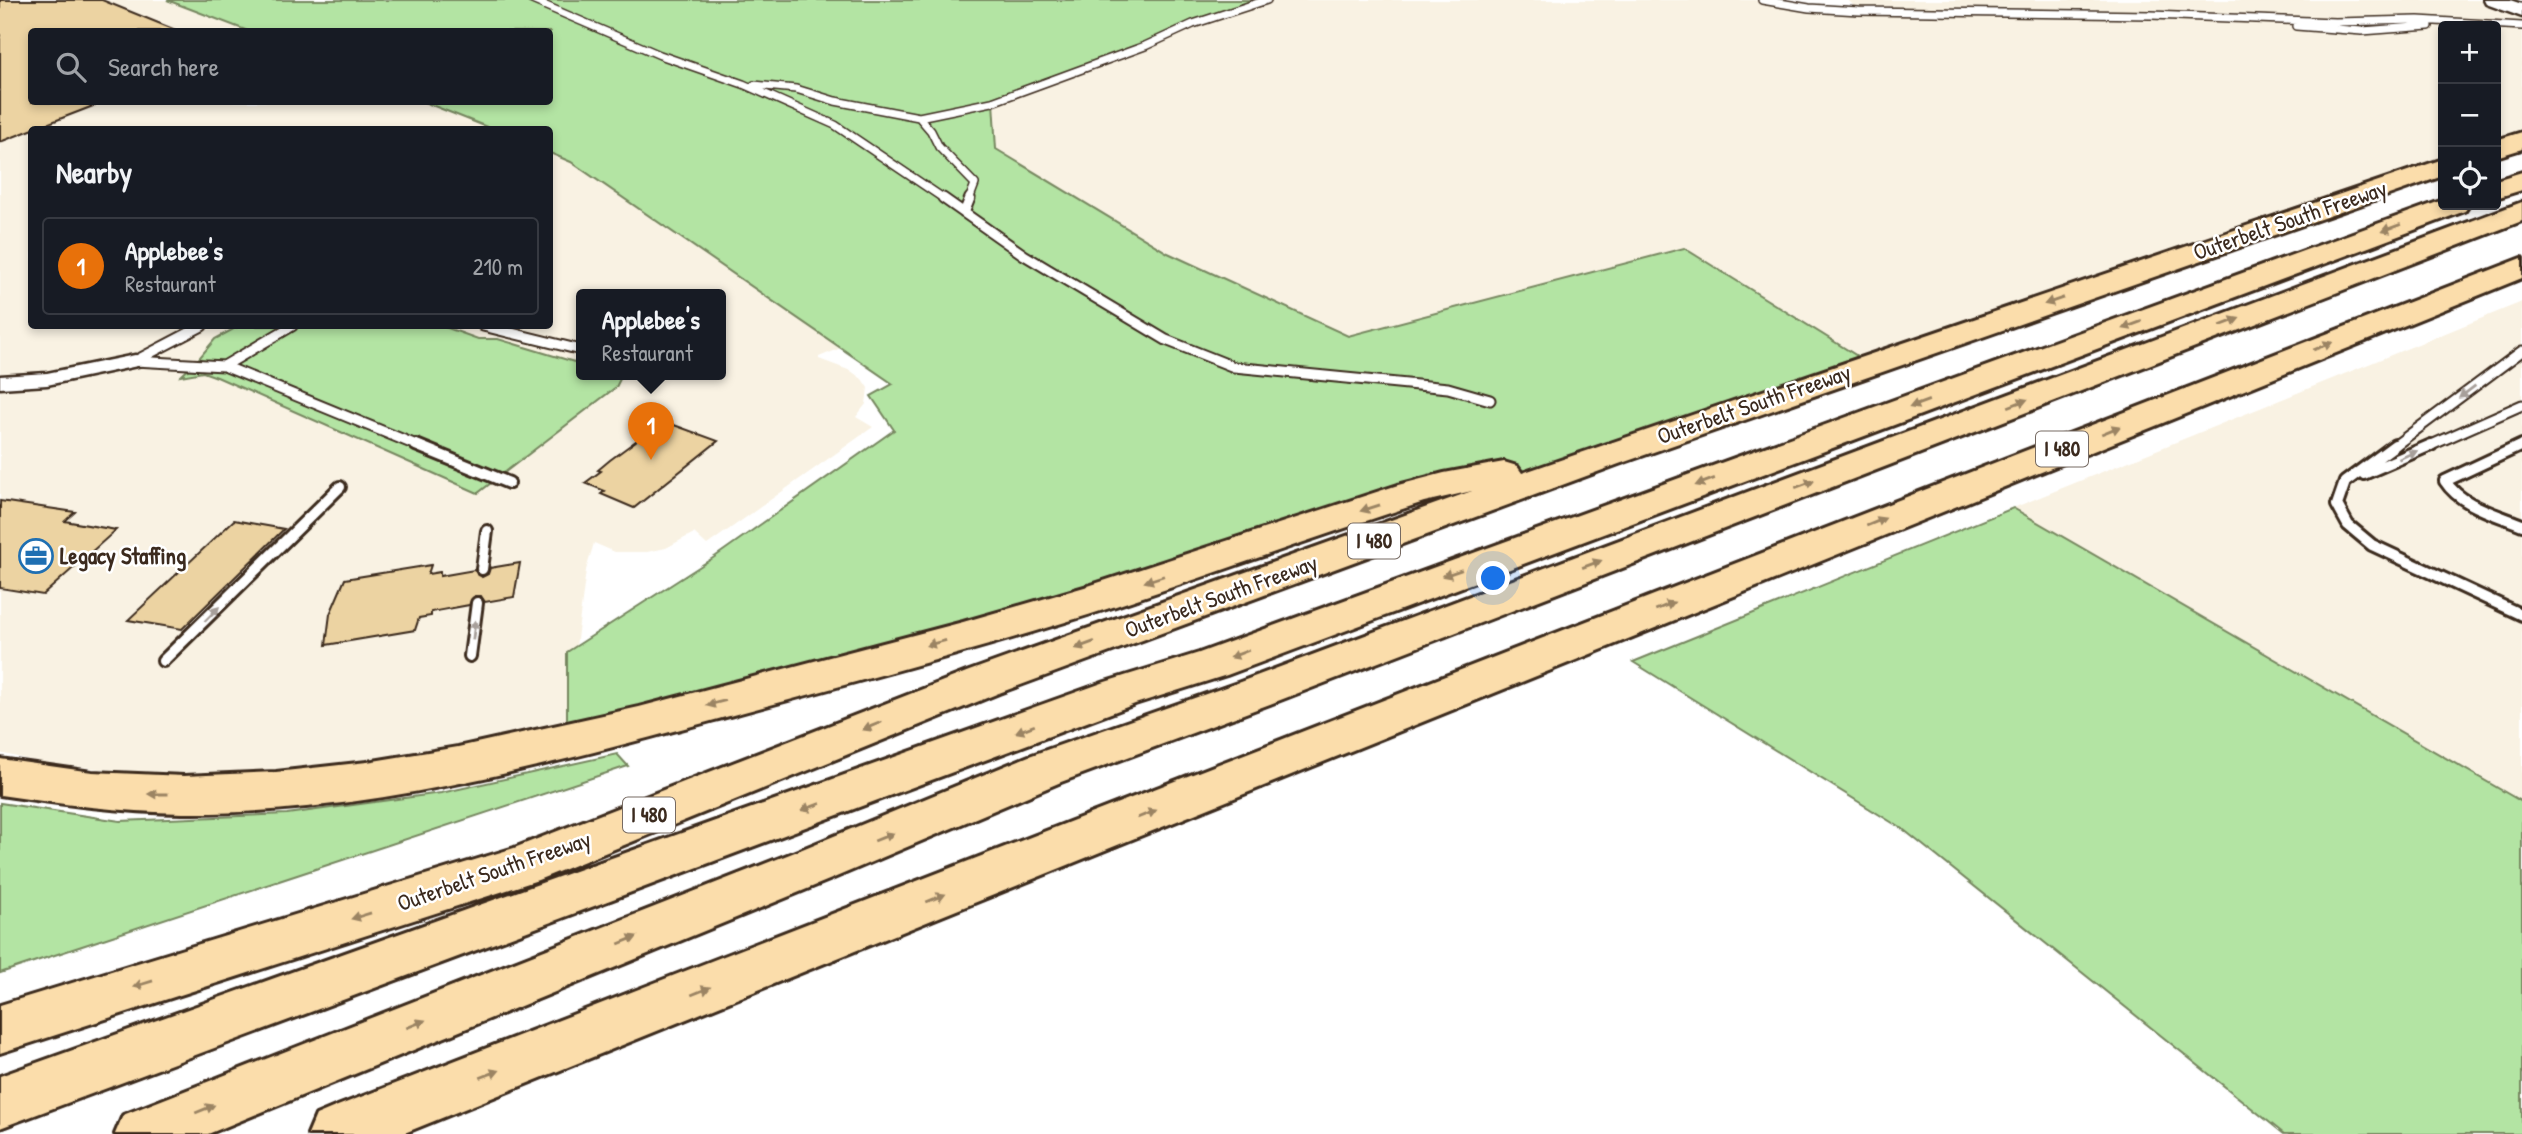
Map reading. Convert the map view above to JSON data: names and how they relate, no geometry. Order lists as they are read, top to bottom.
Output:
{
  "streets": {
    "highway": ["Outerbelt South Freeway", "I 480"]
  },
  "places": {
    "office": ["Legacy Staffing"]
  },
  "page": {
    "map_buttons": ["+", "−"],
    "search": "Search here",
    "heading": "Nearby",
    "list": [
      {
        "mark": "1",
        "name": "Applebee's",
        "note": "Restaurant",
        "value": "210 m"
      }
    ],
    "popup": ["Applebee's", "Restaurant"],
    "pins": "1"
  }
}
